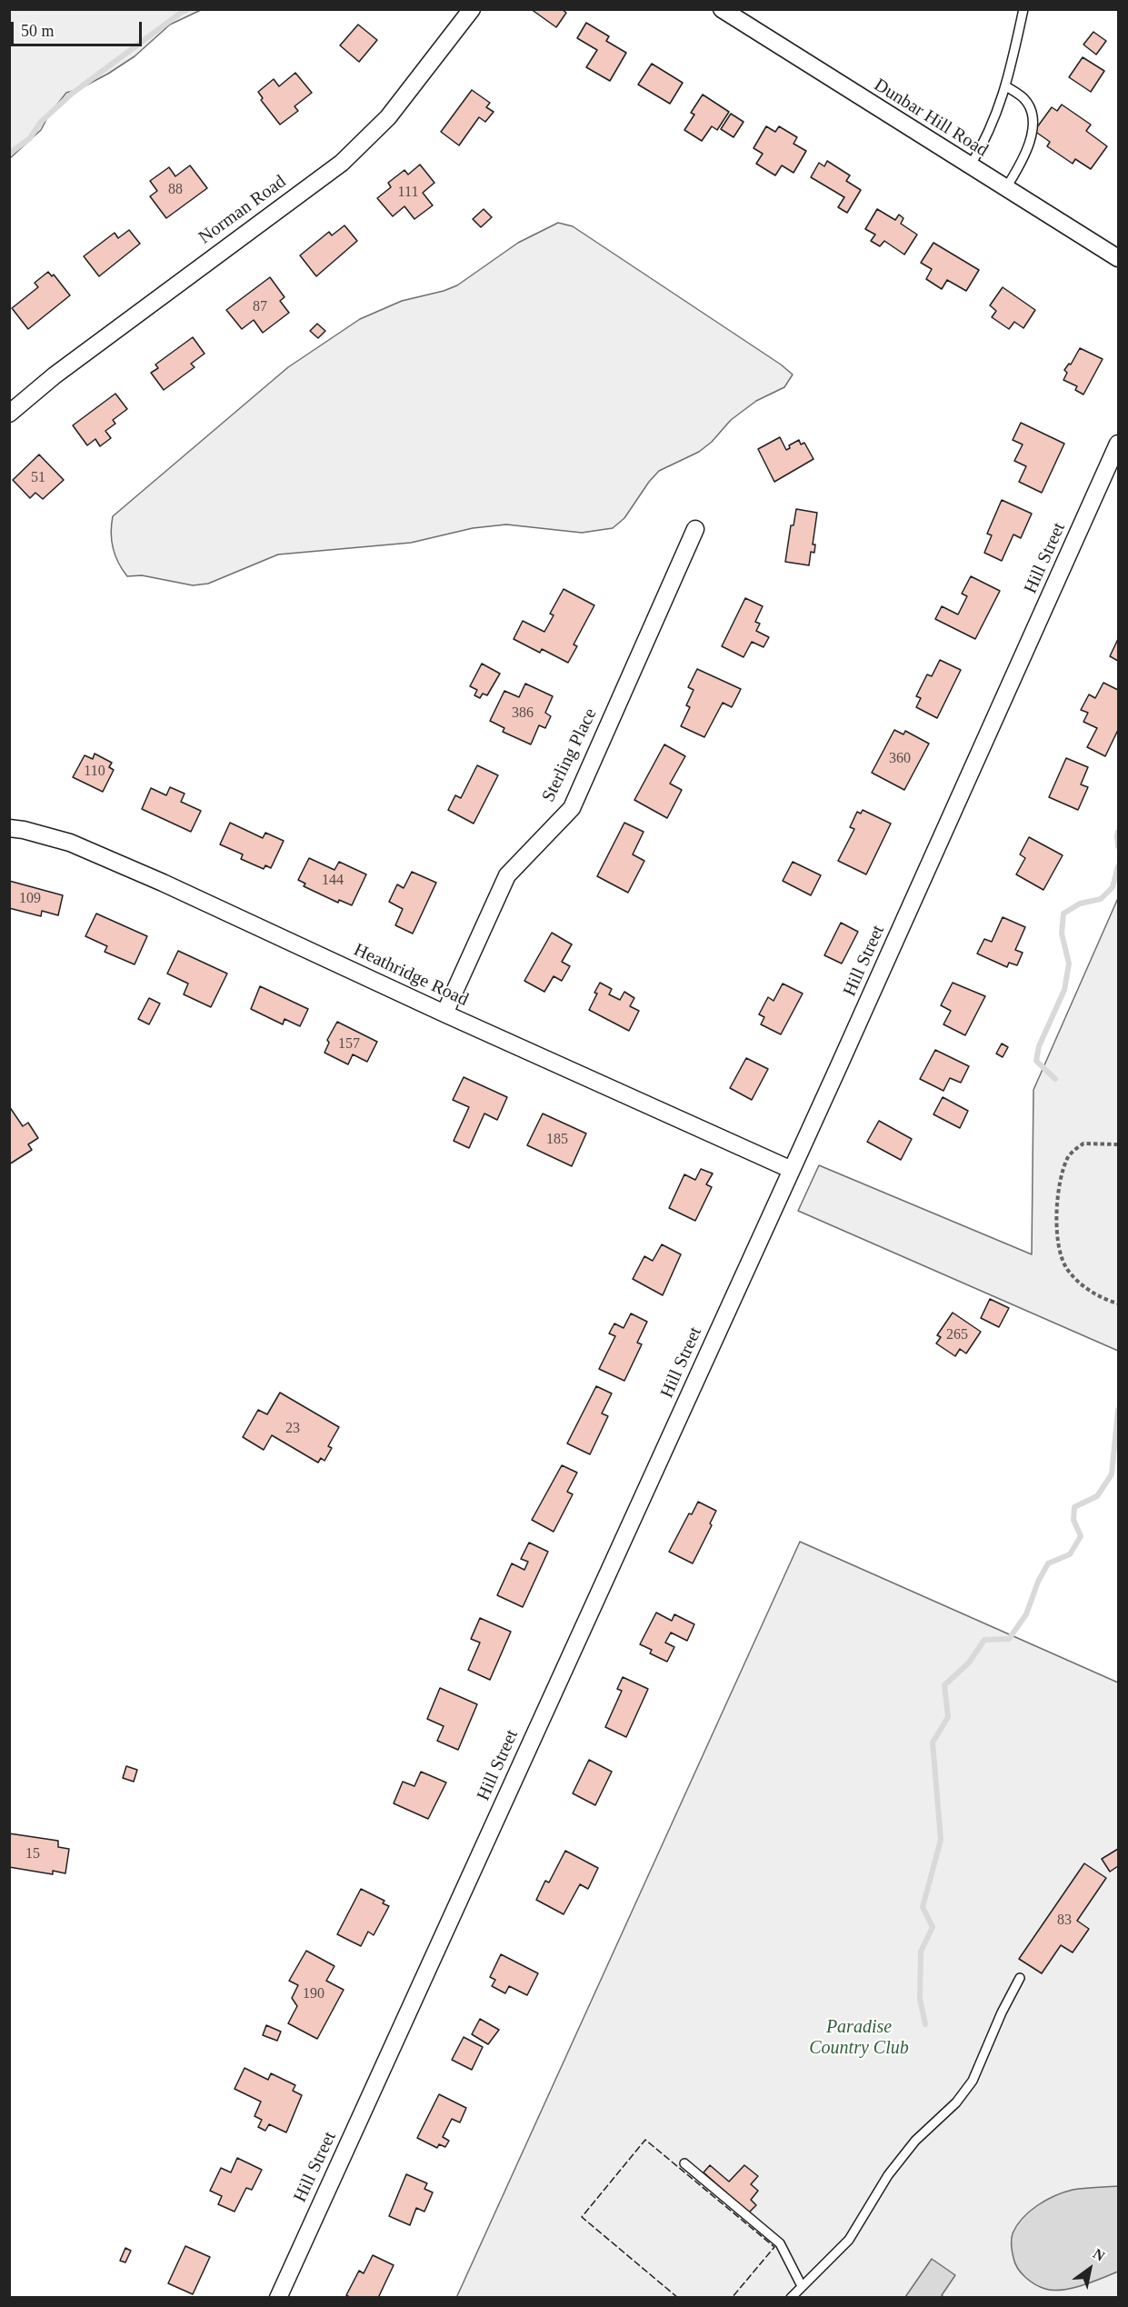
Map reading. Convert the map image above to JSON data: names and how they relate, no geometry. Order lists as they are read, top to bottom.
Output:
{
  "streets": {
    "street": [
      "Dunbar Hill Road",
      "Norman Road",
      "Hill Street",
      "Sterling Place",
      "Heathridge Road"
    ]
  },
  "crossings": [
    ["Hill Street", "Heathridge Road"],
    ["Sterling Place", "Heathridge Road"]
  ],
  "parks": ["Paradise Country Club"],
  "house_numbers": [
    "88",
    "111",
    "87",
    "51",
    "386",
    "360",
    "110",
    "144",
    "109",
    "157",
    "185",
    "265",
    "23",
    "15",
    "83",
    "190"
  ],
  "scale_bar": "50 m",
  "north": "top right"
}
